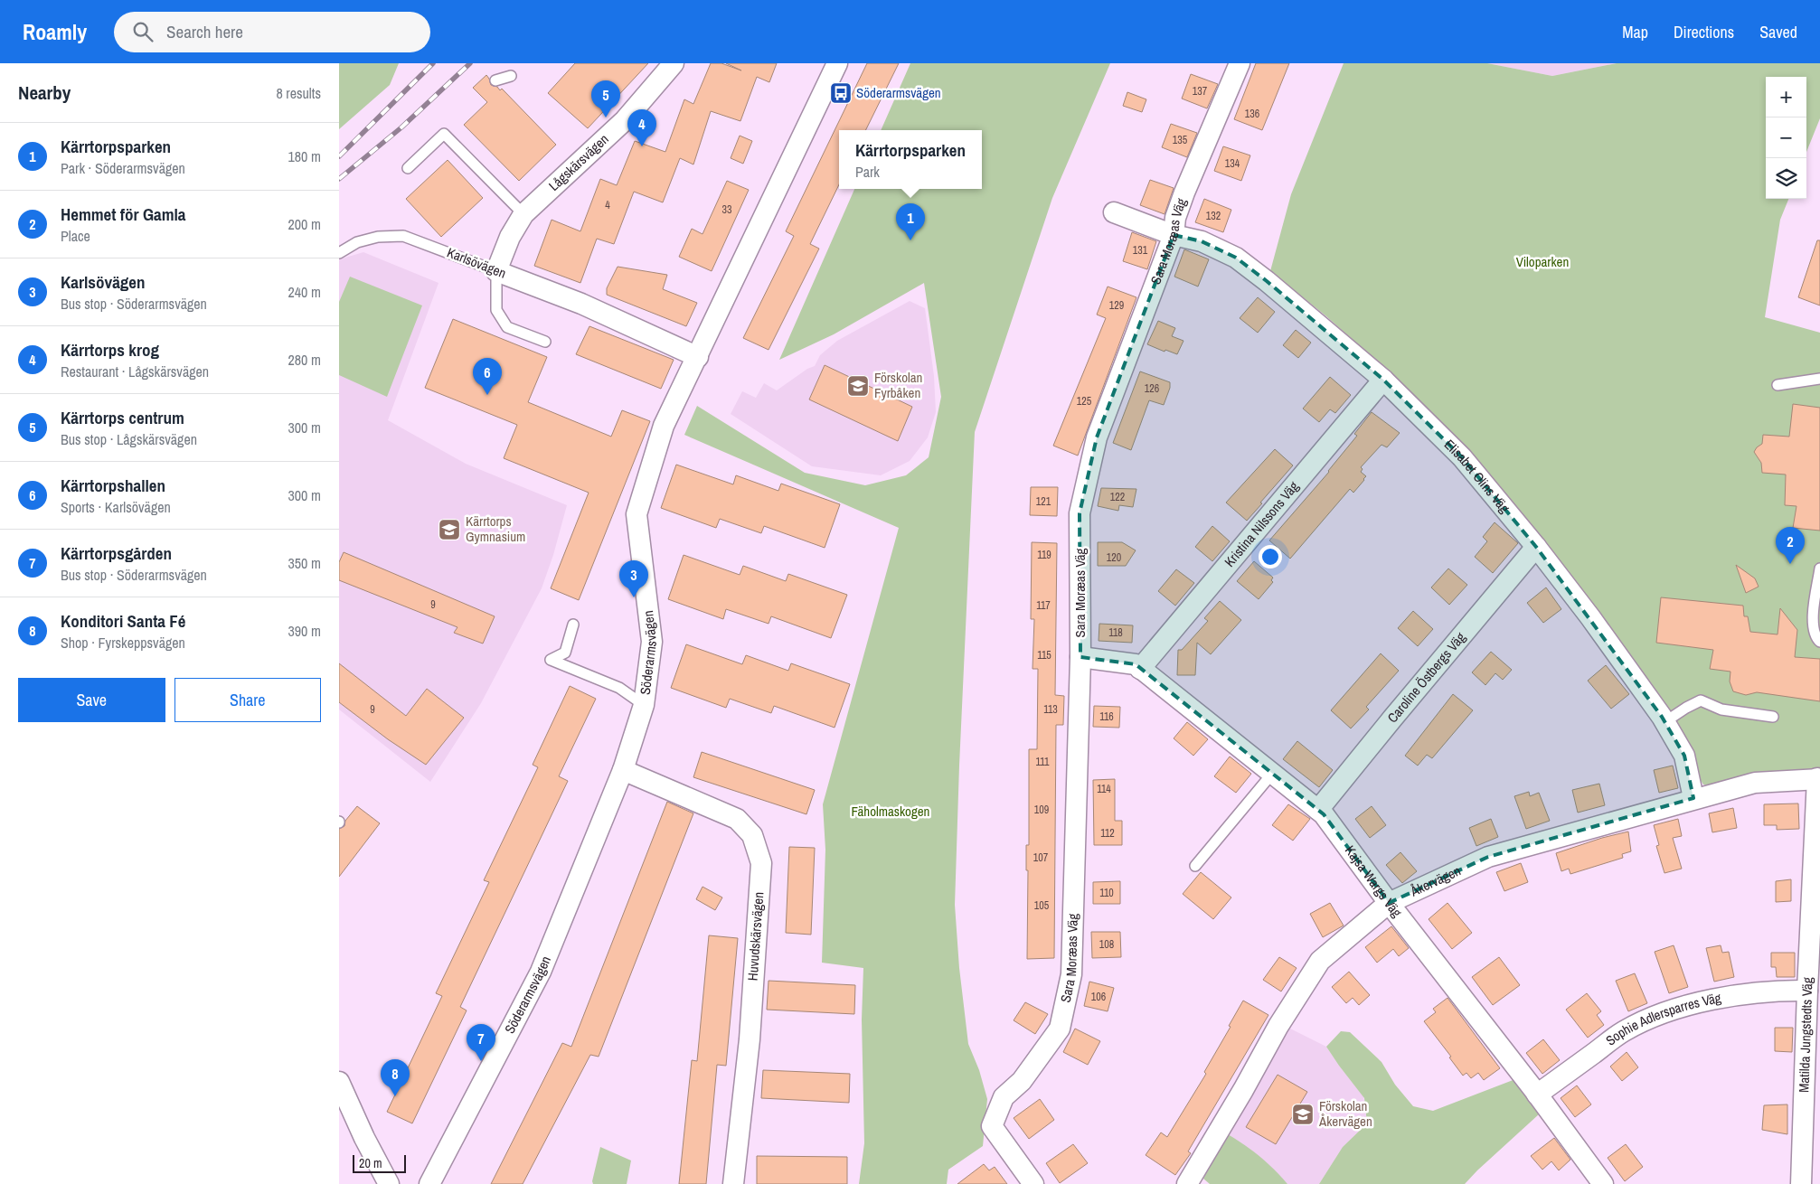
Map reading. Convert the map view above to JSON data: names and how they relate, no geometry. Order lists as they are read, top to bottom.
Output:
{
  "streets": {
    "street": [
      "Lågskärsvägen",
      "Sara Moræas Väg",
      "Karlsövägen",
      "Elisabet Olins Väg",
      "Kristina Nilssons Väg",
      "Söderarmsvägen",
      "Caroline Östbergs Väg",
      "Åkervägen",
      "Kajsa Wargs Väg",
      "Huvudskärsvägen",
      "Sophie Adlersparres Väg",
      "Matilda Jungstedts Väg"
    ]
  },
  "crossings": [
    ["Lågskärsvägen", "Karlsövägen"],
    ["Sara Moræas Väg", "Elisabet Olins Väg"],
    ["Sara Moræas Väg", "Kajsa Wargs Väg"],
    ["Karlsövägen", "Söderarmsvägen"],
    ["Elisabet Olins Väg", "Kristina Nilssons Väg"],
    ["Elisabet Olins Väg", "Caroline Östbergs Väg"],
    ["Elisabet Olins Väg", "Åkervägen"],
    ["Kristina Nilssons Väg", "Kajsa Wargs Väg"],
    ["Söderarmsvägen", "Huvudskärsvägen"],
    ["Caroline Östbergs Väg", "Kajsa Wargs Väg"],
    ["Åkervägen", "Kajsa Wargs Väg"],
    ["Åkervägen", "Matilda Jungstedts Väg"],
    ["Kajsa Wargs Väg", "Sophie Adlersparres Väg"],
    ["Sophie Adlersparres Väg", "Matilda Jungstedts Väg"]
  ],
  "parks": ["Viloparken", "Fäholmaskogen"],
  "places": {
    "bus stop": ["Söderarmsvägen"],
    "school or university": ["Förskolan Fyrbåken", "Kärrtorps Gymnasium", "Förskolan Åkervägen"]
  },
  "house_numbers": [
    "137",
    "136",
    "135",
    "134",
    "4",
    "33",
    "132",
    "131",
    "129",
    "126",
    "125",
    "122",
    "121",
    "119",
    "120",
    "9",
    "117",
    "118",
    "115",
    "9",
    "113",
    "116",
    "111",
    "114",
    "109",
    "112",
    "107",
    "110",
    "105",
    "108",
    "106"
  ],
  "scale_bar": "20 m",
  "page": {
    "header": "Roamly",
    "search": "Search here",
    "nav": ["Map", "Directions", "Saved"],
    "heading": ["Nearby", "8 results"],
    "map_buttons": ["+", "−"],
    "pins": [
      "5",
      "4",
      "1",
      "6",
      "2",
      "3",
      "7",
      "8"
    ],
    "list": [
      {
        "mark": "1",
        "name": "Kärrtorpsparken",
        "note": "Park · Söderarmsvägen",
        "value": "180 m"
      },
      {
        "mark": "2",
        "name": "Hemmet för Gamla",
        "note": "Place",
        "value": "200 m"
      },
      {
        "mark": "3",
        "name": "Karlsövägen",
        "note": "Bus stop · Söderarmsvägen",
        "value": "240 m"
      },
      {
        "mark": "4",
        "name": "Kärrtorps krog",
        "note": "Restaurant · Lågskärsvägen",
        "value": "280 m"
      },
      {
        "mark": "5",
        "name": "Kärrtorps centrum",
        "note": "Bus stop · Lågskärsvägen",
        "value": "300 m"
      },
      {
        "mark": "6",
        "name": "Kärrtorpshallen",
        "note": "Sports · Karlsövägen",
        "value": "300 m"
      },
      {
        "mark": "7",
        "name": "Kärrtorpsgården",
        "note": "Bus stop · Söderarmsvägen",
        "value": "350 m"
      },
      {
        "mark": "8",
        "name": "Konditori Santa Fé",
        "note": "Shop · Fyrskeppsvägen",
        "value": "390 m"
      }
    ],
    "popup": ["Kärrtorpsparken", "Park"],
    "buttons": ["Save", "Share"],
    "scale": "20 m"
  }
}
